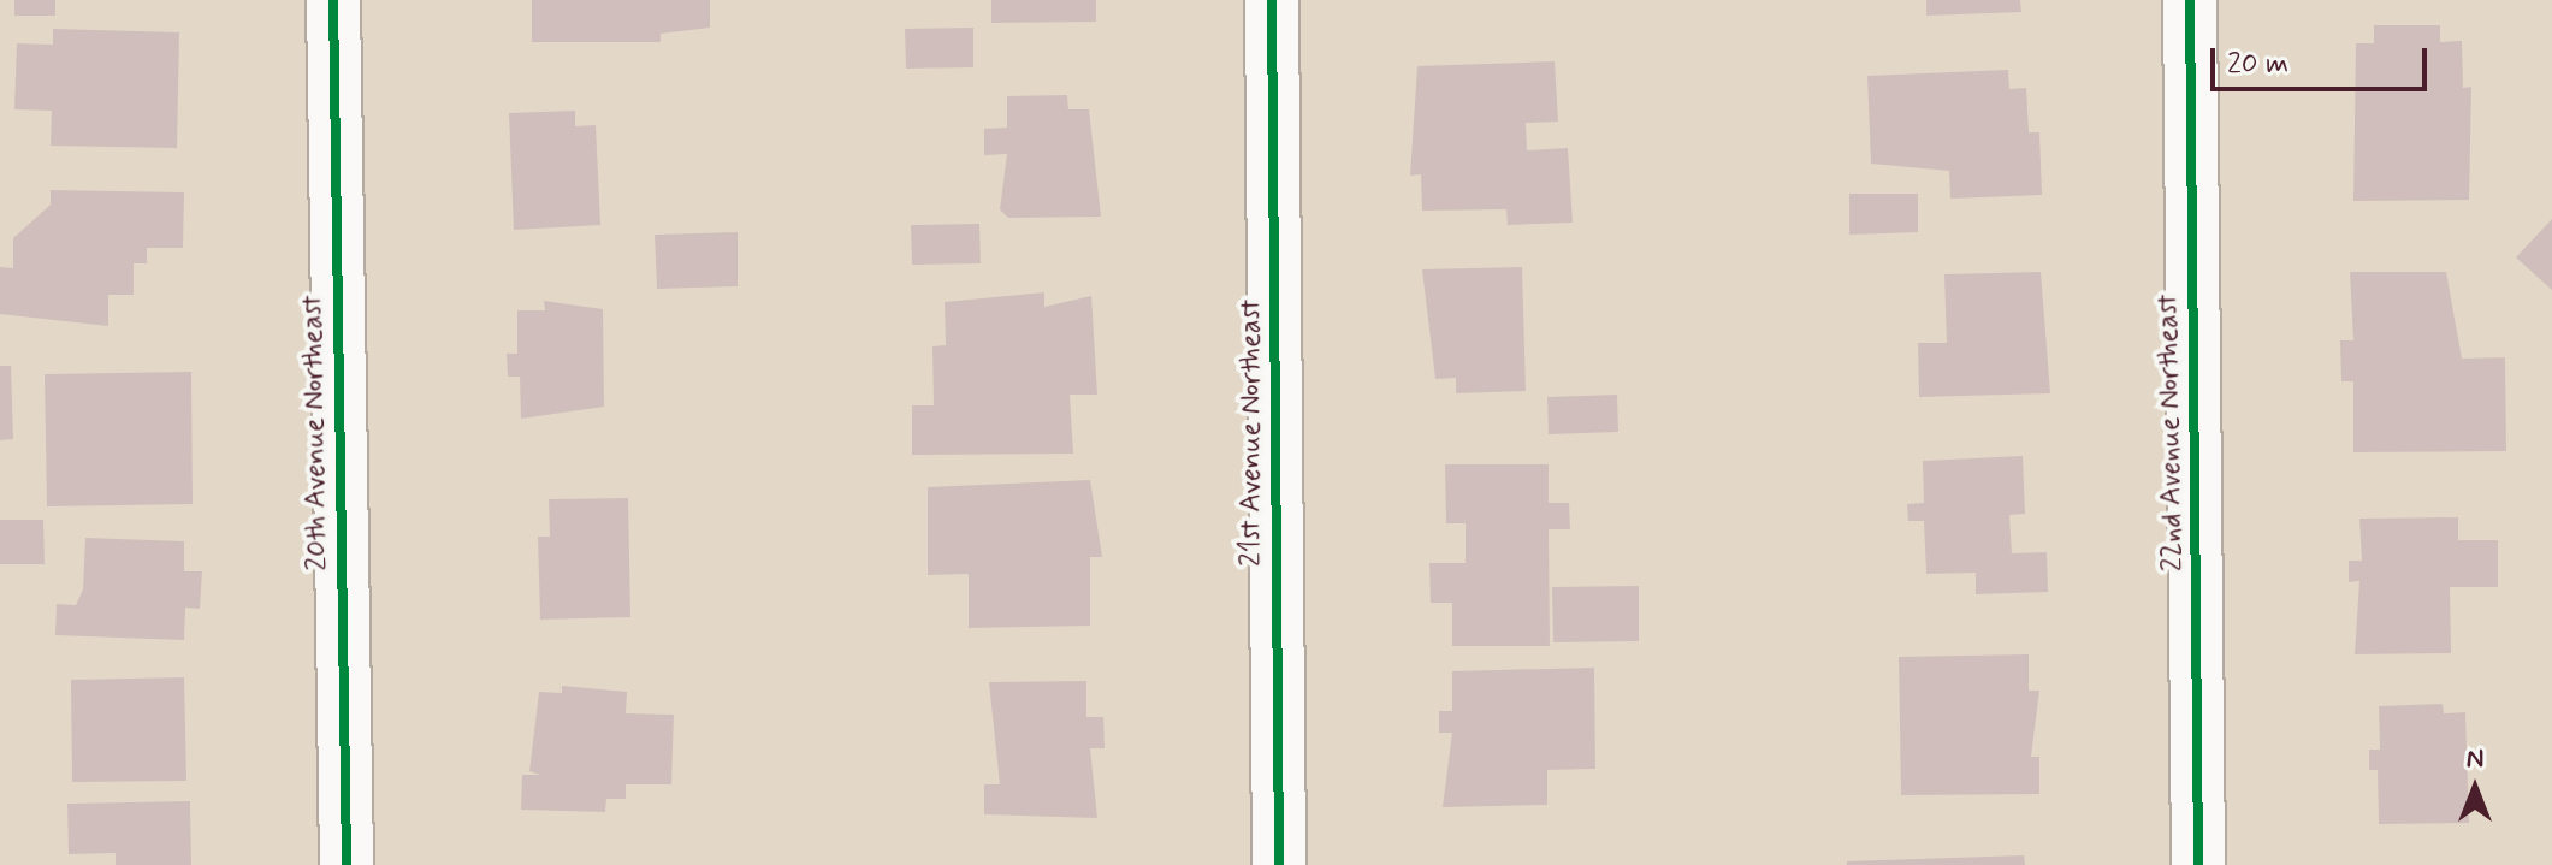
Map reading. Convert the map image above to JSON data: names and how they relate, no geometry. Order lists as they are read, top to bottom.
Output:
{
  "streets": {
    "street": ["20th Avenue Northeast", "21st Avenue Northeast", "22nd Avenue Northeast"]
  },
  "scale_bar": "20 m",
  "north": "top"
}
